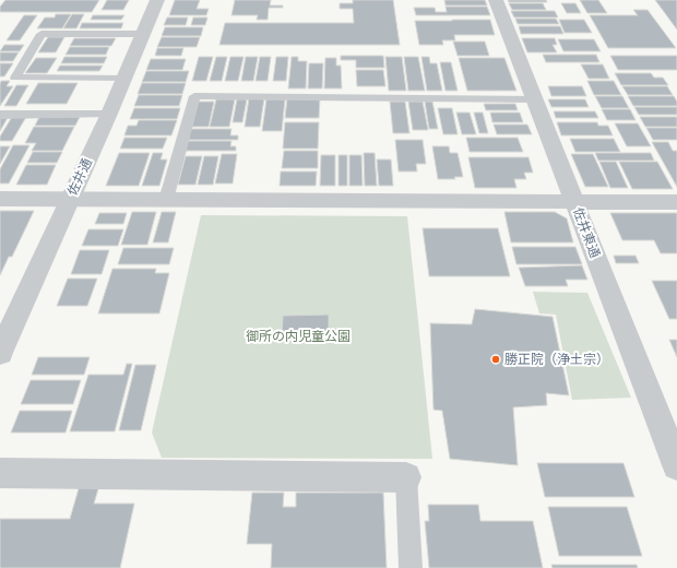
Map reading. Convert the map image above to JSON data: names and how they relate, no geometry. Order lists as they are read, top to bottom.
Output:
{
  "streets": {
    "street": ["佐井通", "佐井東通"]
  },
  "parks": ["御所の内児童公園"],
  "places": ["勝正院（浄土宗）"]
}
